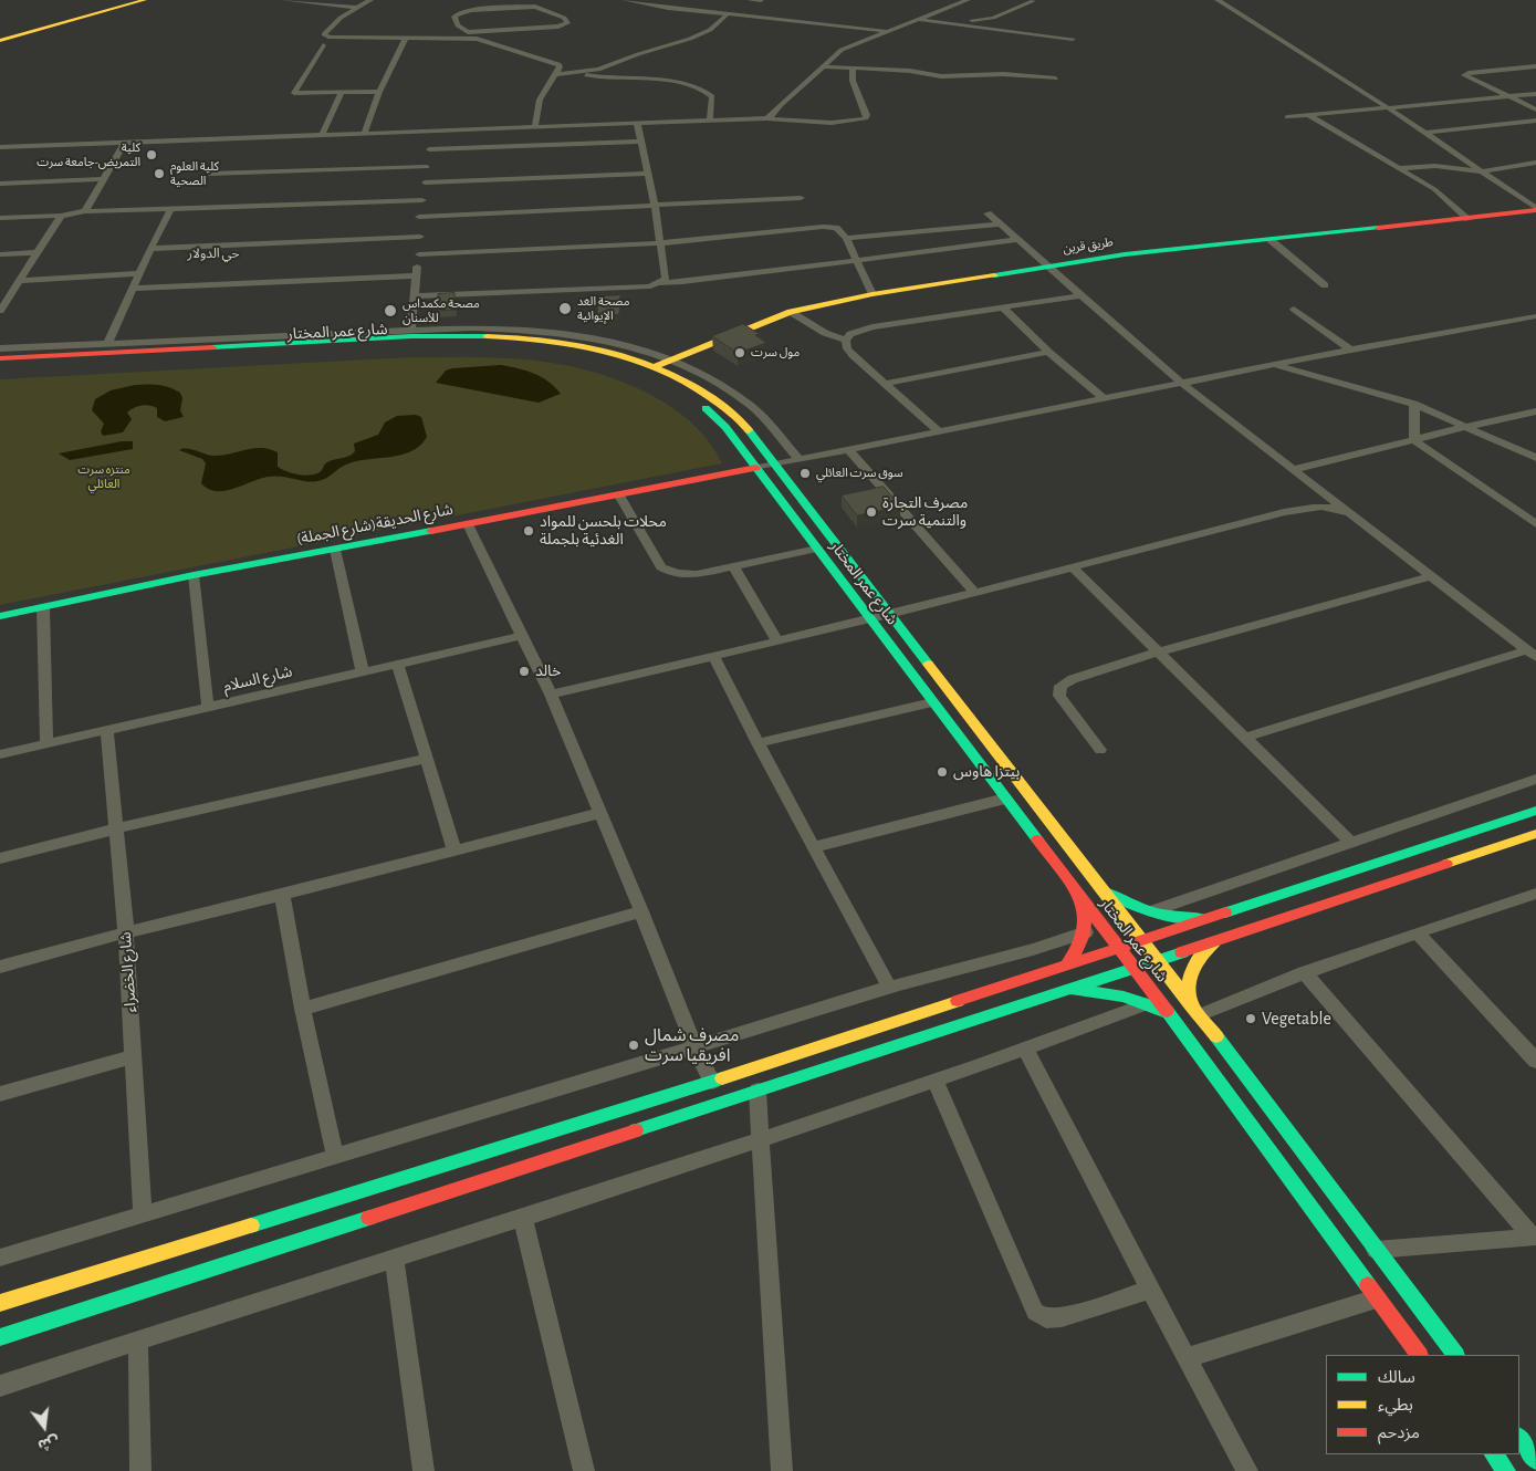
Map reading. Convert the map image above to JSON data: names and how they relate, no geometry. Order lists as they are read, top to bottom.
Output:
{
  "streets": {
    "main road": ["طريق قرين", "شارع عمر المختار", "شارع الحديقة(شارع الجملة)"],
    "street": ["شارع السلام", "شارع الخضراء"]
  },
  "crossings": [
    ["شارع عمر المختار", "شارع الحديقة(شارع الجملة)"],
    ["شارع السلام", "شارع الخضراء"]
  ],
  "districts": ["حي الدولار"],
  "parks": ["منتزه سرت العائلي"],
  "places": [
    "كلية التمريض-جامعة سرت",
    "كلية العلوم الصحية",
    "مصحة الغد الإيوائية",
    "مصحة مكمداس للأسنان",
    "مول سرت",
    "سوق سرت العائلي",
    "مصرف التجارة والتنمية سرت",
    "محلات بلحسن للمواد الغدئية بلجملة",
    "خالد",
    "بيتزا هاوس",
    "Vegetable",
    "مصرف شمال افريقيا سرت"
  ],
  "legend": ["سالك", "بطيء", "مزدحم"],
  "north": "bottom"
}
